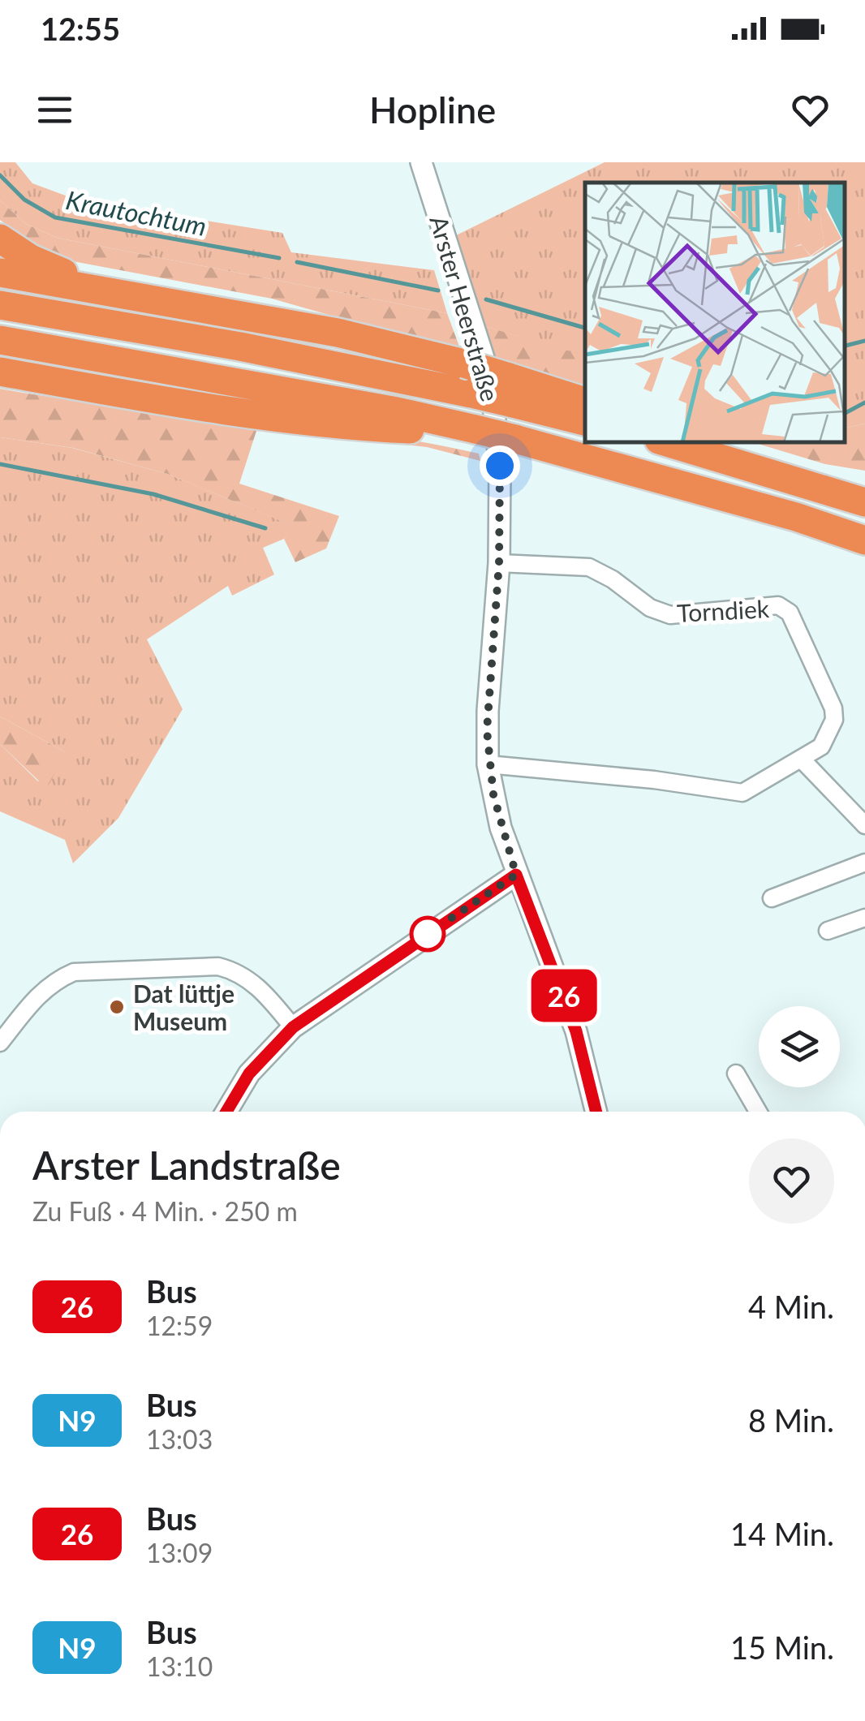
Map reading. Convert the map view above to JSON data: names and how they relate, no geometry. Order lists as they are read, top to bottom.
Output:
{
  "streets": {
    "street": ["Arster Heerstraße", "Torndiek"]
  },
  "crossings": [
    ["Arster Heerstraße", "Torndiek"]
  ],
  "water": ["Krautochtum"],
  "places": ["Dat lüttje Museum"],
  "lines": ["bus line 26"],
  "page": {
    "status": "12:55",
    "header": "Hopline",
    "on_map": "26",
    "heading": ["Arster Landstraße", "Zu Fuß · 4 Min. · 250 m"],
    "list": [
      {
        "mark": "26",
        "name": "Bus",
        "note": "12:59",
        "value": "4 Min."
      },
      {
        "mark": "N9",
        "name": "Bus",
        "note": "13:03",
        "value": "8 Min."
      },
      {
        "mark": "26",
        "name": "Bus",
        "note": "13:09",
        "value": "14 Min."
      },
      {
        "mark": "N9",
        "name": "Bus",
        "note": "13:10",
        "value": "15 Min."
      }
    ]
  }
}
